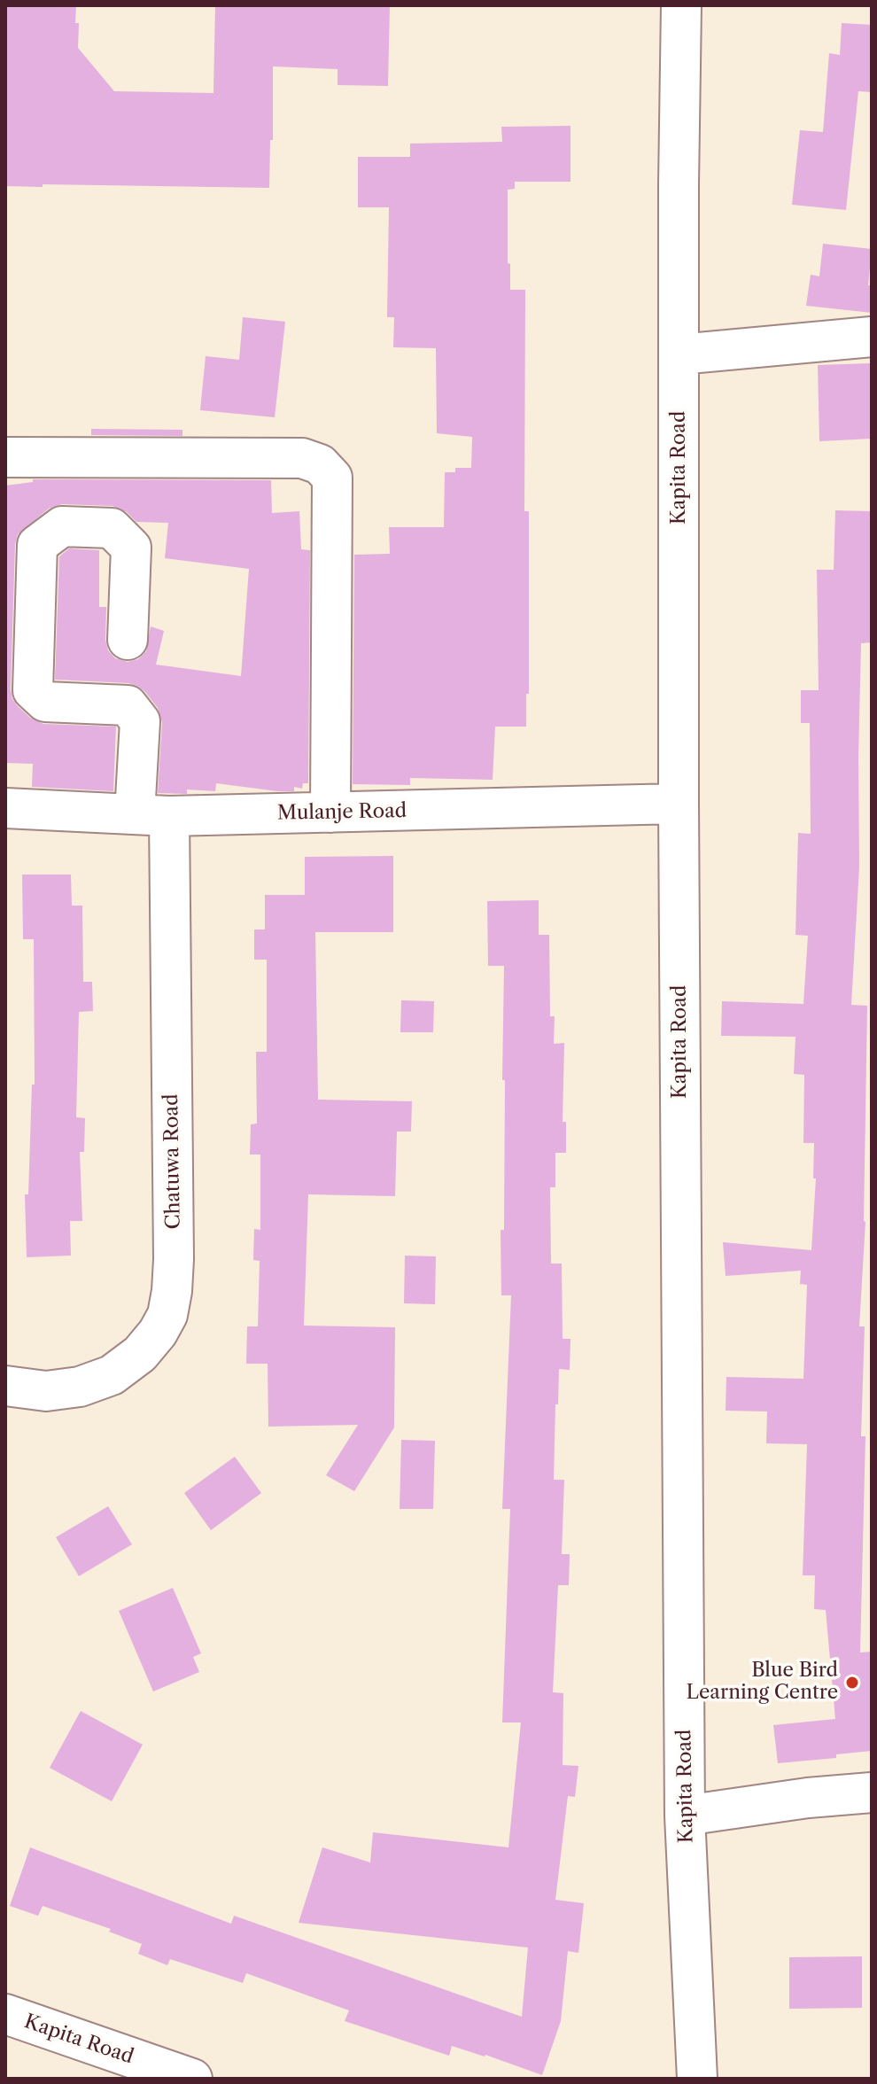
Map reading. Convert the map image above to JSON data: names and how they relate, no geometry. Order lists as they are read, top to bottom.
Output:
{
  "streets": {
    "street": ["Kapita Road", "Mulanje Road", "Chatuwa Road"]
  },
  "crossings": [
    ["Kapita Road", "Mulanje Road"],
    ["Mulanje Road", "Chatuwa Road"]
  ],
  "places": ["Blue Bird Learning Centre"]
}
